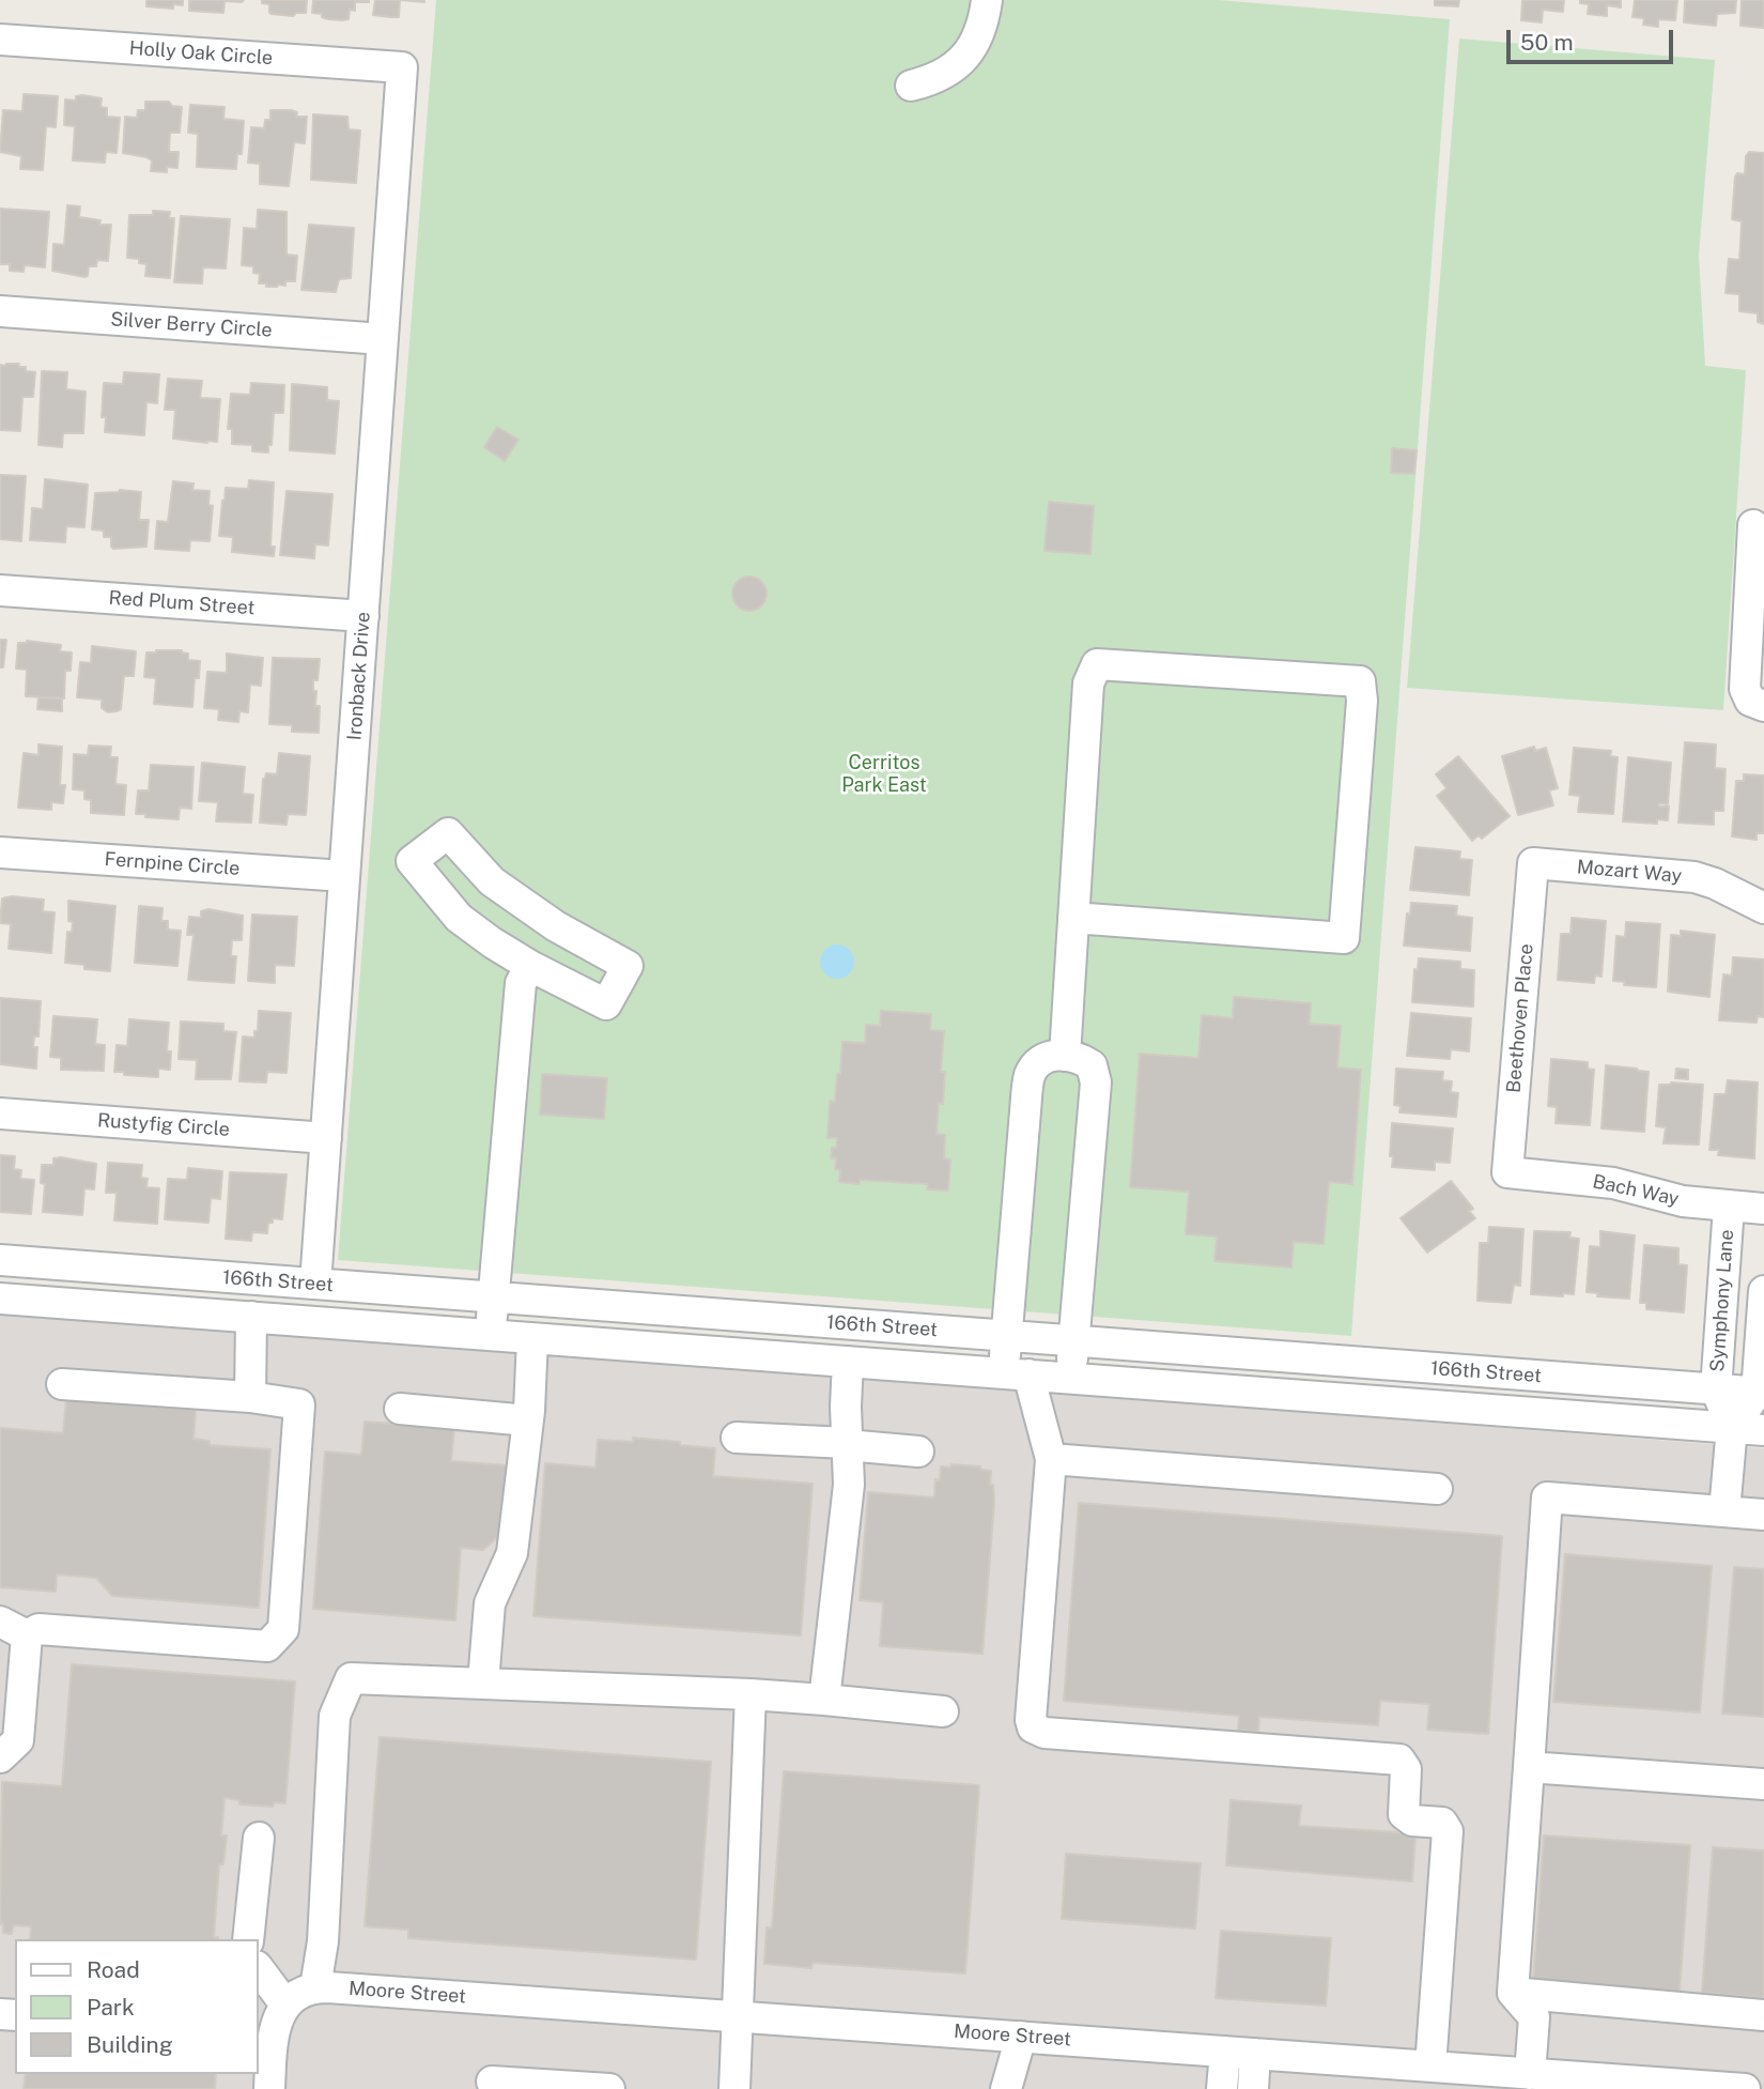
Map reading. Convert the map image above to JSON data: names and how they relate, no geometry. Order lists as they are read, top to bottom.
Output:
{
  "streets": {
    "street": [
      "Holly Oak Circle",
      "Silver Berry Circle",
      "Red Plum Street",
      "Ironback Drive",
      "Fernpine Circle",
      "Mozart Way",
      "Beethoven Place",
      "Rustyfig Circle",
      "Bach Way",
      "166th Street",
      "Symphony Lane",
      "Moore Street"
    ]
  },
  "crossings": [
    ["Holly Oak Circle", "Ironback Drive"],
    ["Silver Berry Circle", "Ironback Drive"],
    ["Red Plum Street", "Ironback Drive"],
    ["Ironback Drive", "Fernpine Circle"],
    ["Ironback Drive", "Rustyfig Circle"],
    ["Ironback Drive", "166th Street"],
    ["Mozart Way", "Beethoven Place"],
    ["Beethoven Place", "Bach Way"],
    ["Bach Way", "Symphony Lane"],
    ["166th Street", "Symphony Lane"]
  ],
  "parks": ["Cerritos Park East"],
  "legend": ["Road", "Park", "Building"],
  "scale_bar": "50 m"
}
